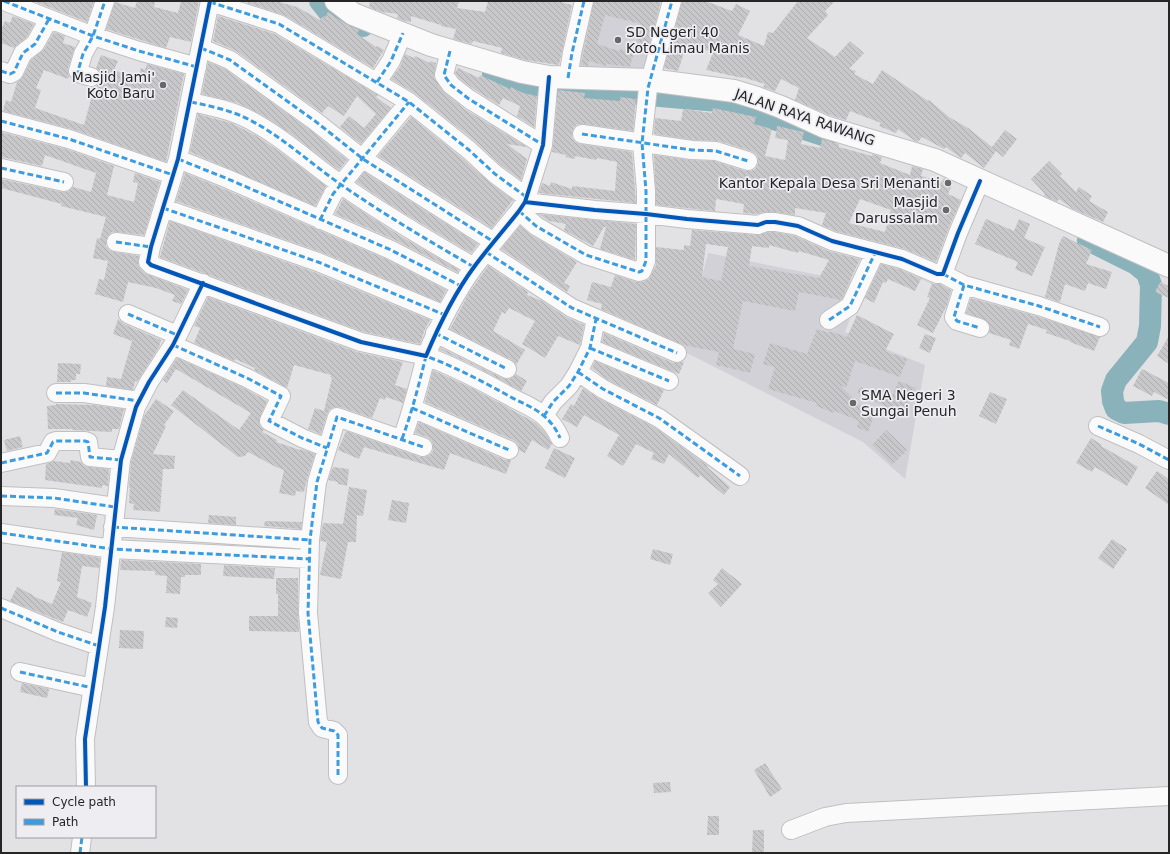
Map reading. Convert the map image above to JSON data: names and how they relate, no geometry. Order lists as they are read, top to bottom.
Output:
{
  "streets": {
    "main road": ["JALAN RAYA RAWANG"]
  },
  "places": [
    "SD Negeri 40 Koto Limau Manis",
    "Masjid Jami' Koto Baru",
    "Kantor Kepala Desa Sri Menanti",
    "Masjid Darussalam",
    "SMA Negeri 3 Sungai Penuh"
  ],
  "legend": ["Cycle path", "Path"]
}
